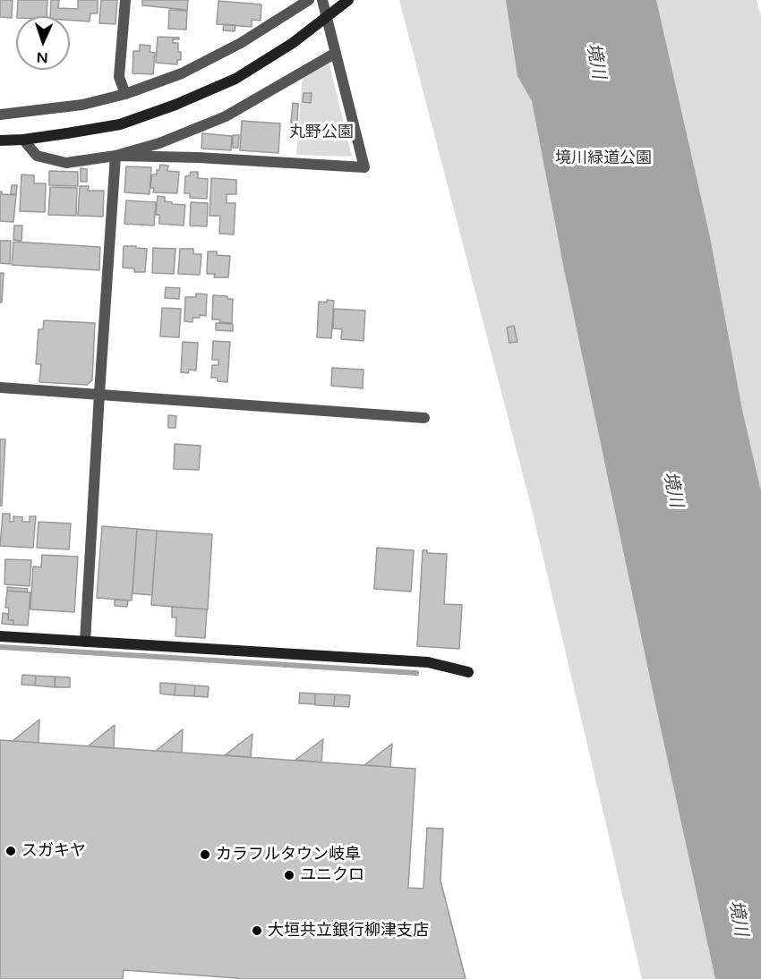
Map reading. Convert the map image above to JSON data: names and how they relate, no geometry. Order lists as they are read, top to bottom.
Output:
{
  "water": ["境川"],
  "parks": ["丸野公園", "境川緑道公園"],
  "places": [
    "スガキヤ",
    "カラフルタウン岐阜",
    "ユニクロ",
    "大垣共立銀行柳津支店"
  ],
  "north": "bottom"
}
